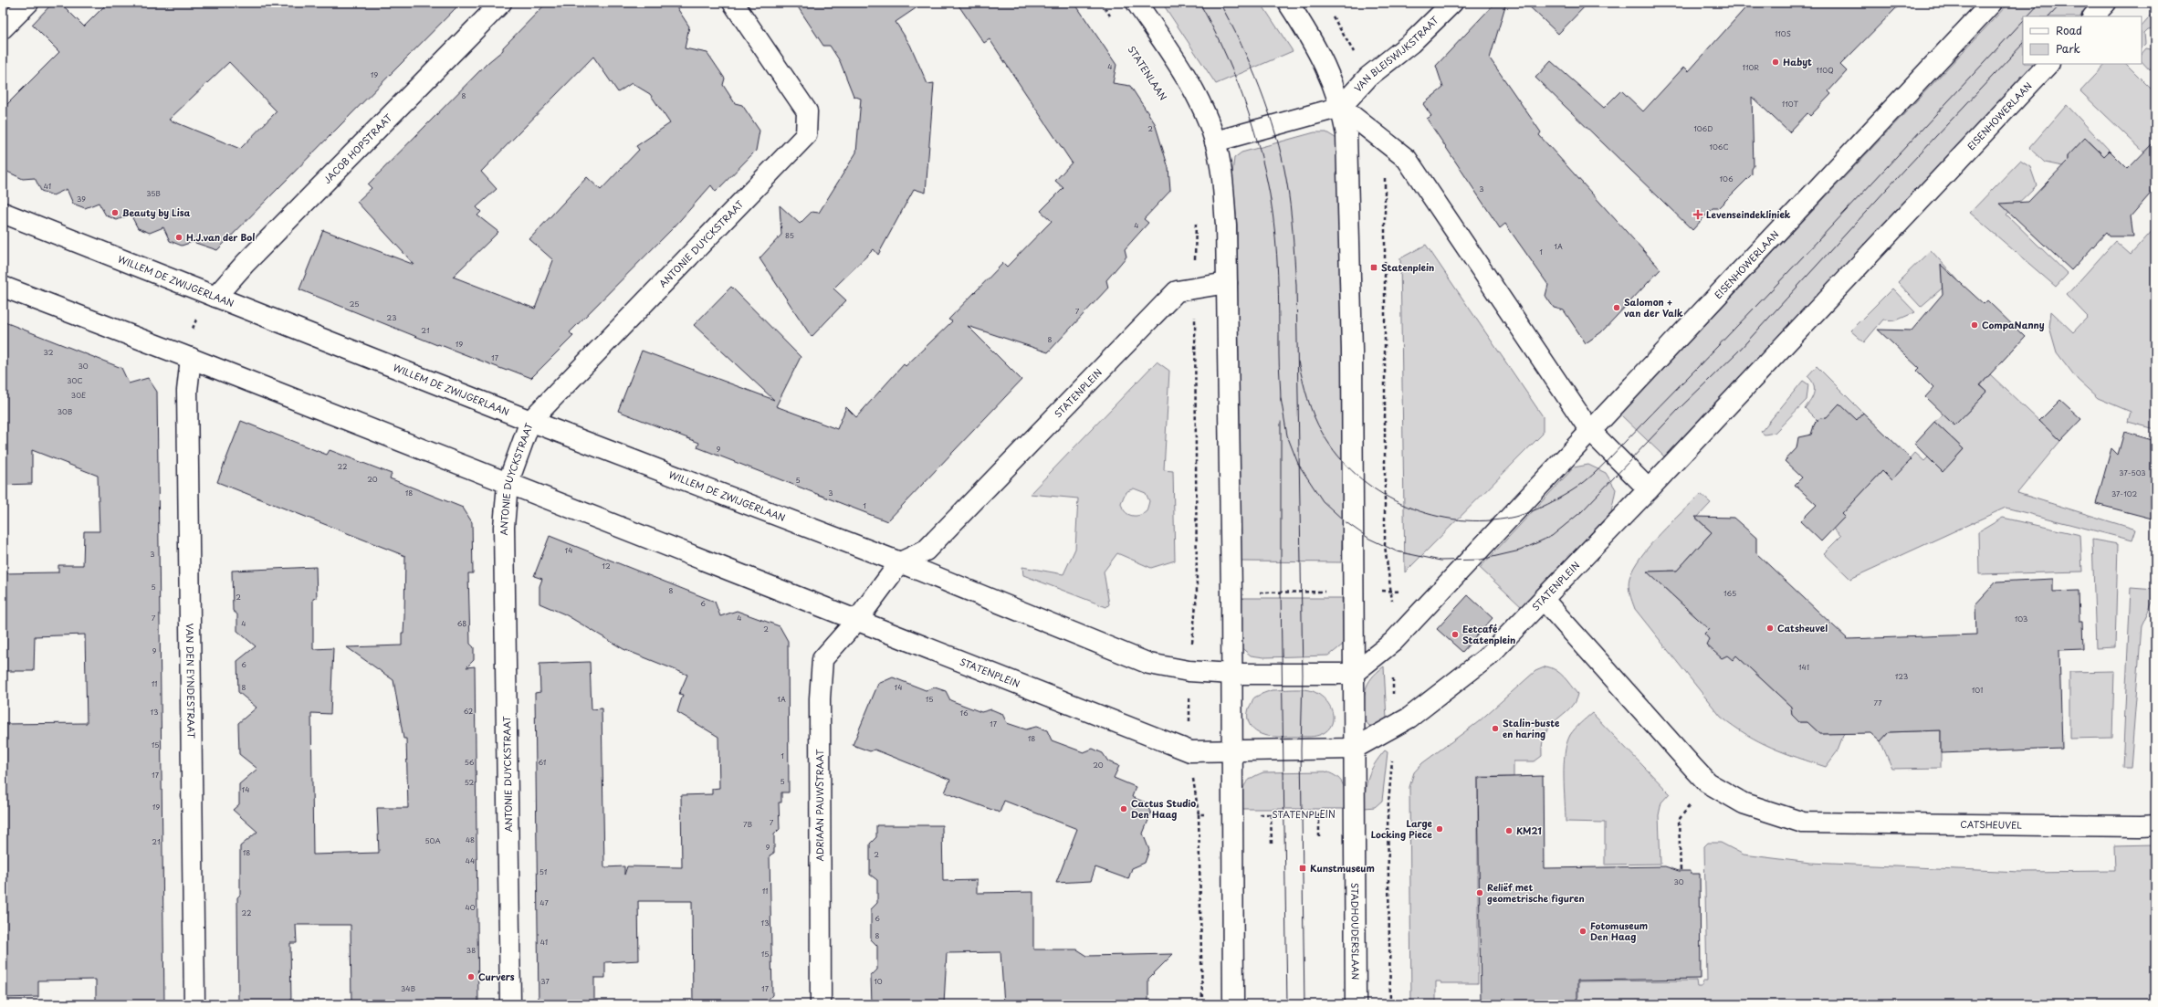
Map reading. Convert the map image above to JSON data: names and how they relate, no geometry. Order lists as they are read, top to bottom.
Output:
{
  "streets": {
    "street": [
      "VAN BLEISWIJKSTRAAT",
      "EISENHOWERLAAN",
      "JACOB HOPSTRAAT",
      "ANTONIE DUYCKSTRAAT",
      "WILLEM DE ZWIJGERLAAN",
      "STATENPLEIN",
      "VAN DEN EYNDESTRAAT",
      "ADRIAAN PAUWSTRAAT",
      "CATSHEUVEL",
      "STADHOUDERSLAAN"
    ]
  },
  "crossings": [
    ["EISENHOWERLAAN", "STATENPLEIN"],
    ["JACOB HOPSTRAAT", "WILLEM DE ZWIJGERLAAN"],
    ["ANTONIE DUYCKSTRAAT", "WILLEM DE ZWIJGERLAAN"],
    ["WILLEM DE ZWIJGERLAAN", "STATENPLEIN"],
    ["STATENPLEIN", "ADRIAAN PAUWSTRAAT"],
    ["STATENPLEIN", "CATSHEUVEL"],
    ["STATENPLEIN", "STADHOUDERSLAAN"]
  ],
  "places": {
    "other": [
      "Habyt",
      "Beauty by Lisa",
      "H.J.van der Bol",
      "Salomon + van der Valk",
      "CompaNanny",
      "Catsheuvel",
      "Eetcafé Statenplein",
      "Stalin-buste en haring",
      "Cactus Studio Den Haag",
      "Large Locking Piece",
      "KM21",
      "Reliëf met geometrische figuren",
      "Fotomuseum Den Haag",
      "Curvers"
    ],
    "health": ["Levenseindekliniek"],
    "transit": ["Statenplein", "Kunstmuseum"]
  },
  "house_numbers": [
    "110S",
    "4",
    "110R",
    "110Q",
    "19",
    "8",
    "110T",
    "2",
    "106D",
    "106C",
    "106",
    "41",
    "3",
    "35B",
    "39",
    "4",
    "85",
    "1A",
    "1",
    "25",
    "7",
    "23",
    "21",
    "8",
    "19",
    "32",
    "17",
    "30",
    "30C",
    "30E",
    "30B",
    "9",
    "22",
    "37-503",
    "20",
    "5",
    "18",
    "3",
    "37-102",
    "1",
    "14",
    "3",
    "12",
    "5",
    "8",
    "165",
    "2",
    "6",
    "7",
    "4",
    "103",
    "4",
    "68",
    "2",
    "9",
    "6",
    "141",
    "123",
    "11",
    "8",
    "14",
    "101",
    "1A",
    "15",
    "77",
    "62",
    "13",
    "16",
    "17",
    "18",
    "15",
    "1",
    "56",
    "61",
    "20",
    "17",
    "5",
    "52",
    "14",
    "19",
    "7",
    "7B",
    "48",
    "50A",
    "21",
    "9",
    "18",
    "2",
    "44",
    "51",
    "30",
    "11",
    "47",
    "40",
    "22",
    "6",
    "13",
    "8",
    "41",
    "38",
    "15",
    "37",
    "10",
    "34B",
    "17"
  ],
  "legend": ["Road", "Park"]
}
